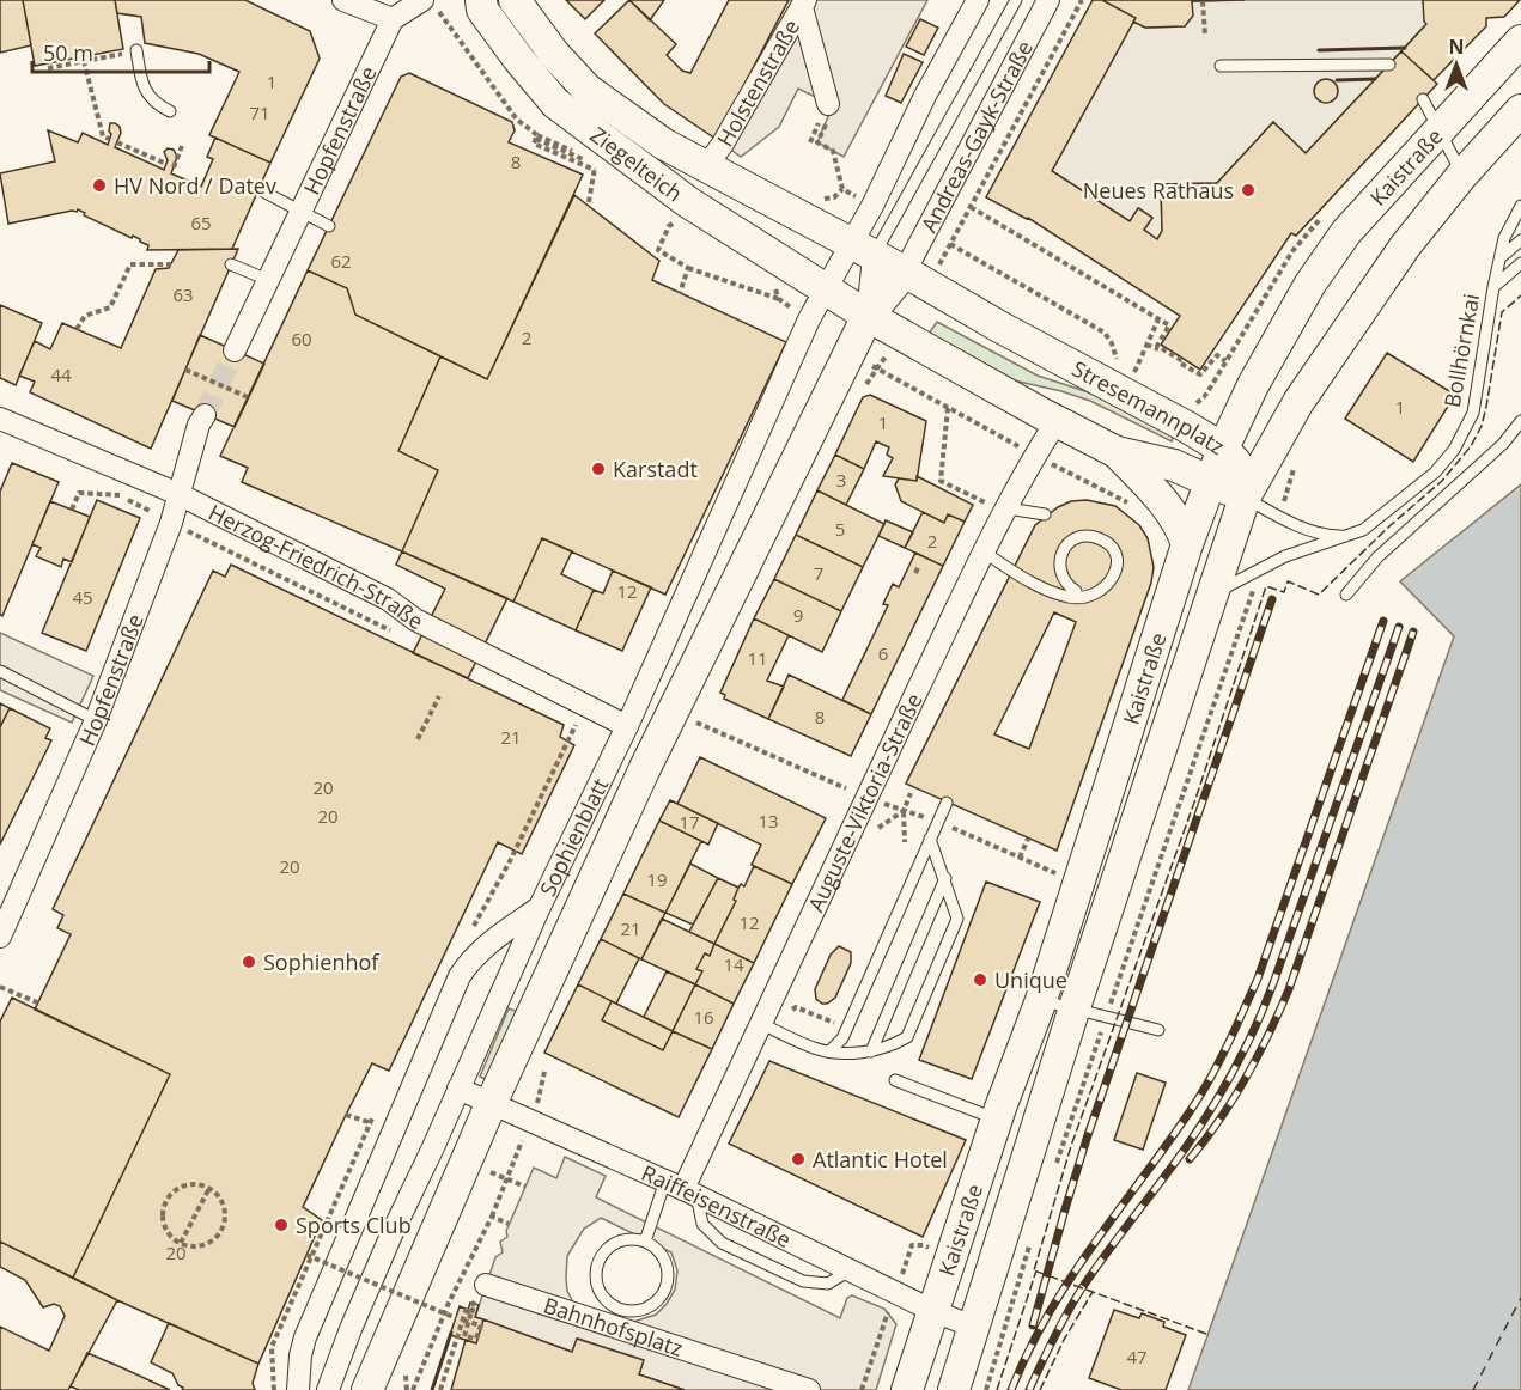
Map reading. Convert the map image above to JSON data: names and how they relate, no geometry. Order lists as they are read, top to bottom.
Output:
{
  "streets": {
    "main road": [
      "Ziegelteich",
      "Kaistraße",
      "Stresemannplatz",
      "Sophienblatt"
    ],
    "street": [
      "Holstenstraße",
      "Hopfenstraße",
      "Andreas-Gayk-Straße",
      "Herzog-Friedrich-Straße",
      "Auguste-Viktoria-Straße",
      "Raiffeisenstraße",
      "Bahnhofsplatz"
    ],
    "lane": ["Bollhörnkai"]
  },
  "crossings": [
    ["Holstenstraße", "Ziegelteich"],
    ["Hopfenstraße", "Herzog-Friedrich-Straße"],
    ["Andreas-Gayk-Straße", "Ziegelteich"],
    ["Andreas-Gayk-Straße", "Stresemannplatz"],
    ["Andreas-Gayk-Straße", "Sophienblatt"],
    ["Ziegelteich", "Stresemannplatz"],
    ["Ziegelteich", "Sophienblatt"],
    ["Kaistraße", "Bollhörnkai"],
    ["Kaistraße", "Stresemannplatz"],
    ["Kaistraße", "Raiffeisenstraße"],
    ["Stresemannplatz", "Auguste-Viktoria-Straße"],
    ["Stresemannplatz", "Sophienblatt"],
    ["Herzog-Friedrich-Straße", "Sophienblatt"],
    ["Auguste-Viktoria-Straße", "Raiffeisenstraße"],
    ["Sophienblatt", "Raiffeisenstraße"]
  ],
  "places": [
    "HV Nord / Datev",
    "Neues Rathaus",
    "Karstadt",
    "Sophienhof",
    "Unique",
    "Atlantic Hotel",
    "Sports Club"
  ],
  "house_numbers": [
    "1",
    "71",
    "8",
    "65",
    "62",
    "63",
    "2",
    "60",
    "44",
    "1",
    "1",
    "3",
    "5",
    "2",
    "7",
    "12",
    "45",
    "9",
    "6",
    "11",
    "8",
    "21",
    "20",
    "20",
    "13",
    "17",
    "20",
    "19",
    "12",
    "21",
    "14",
    "16",
    "20",
    "47"
  ],
  "scale_bar": "50 m",
  "north": "top"
}
